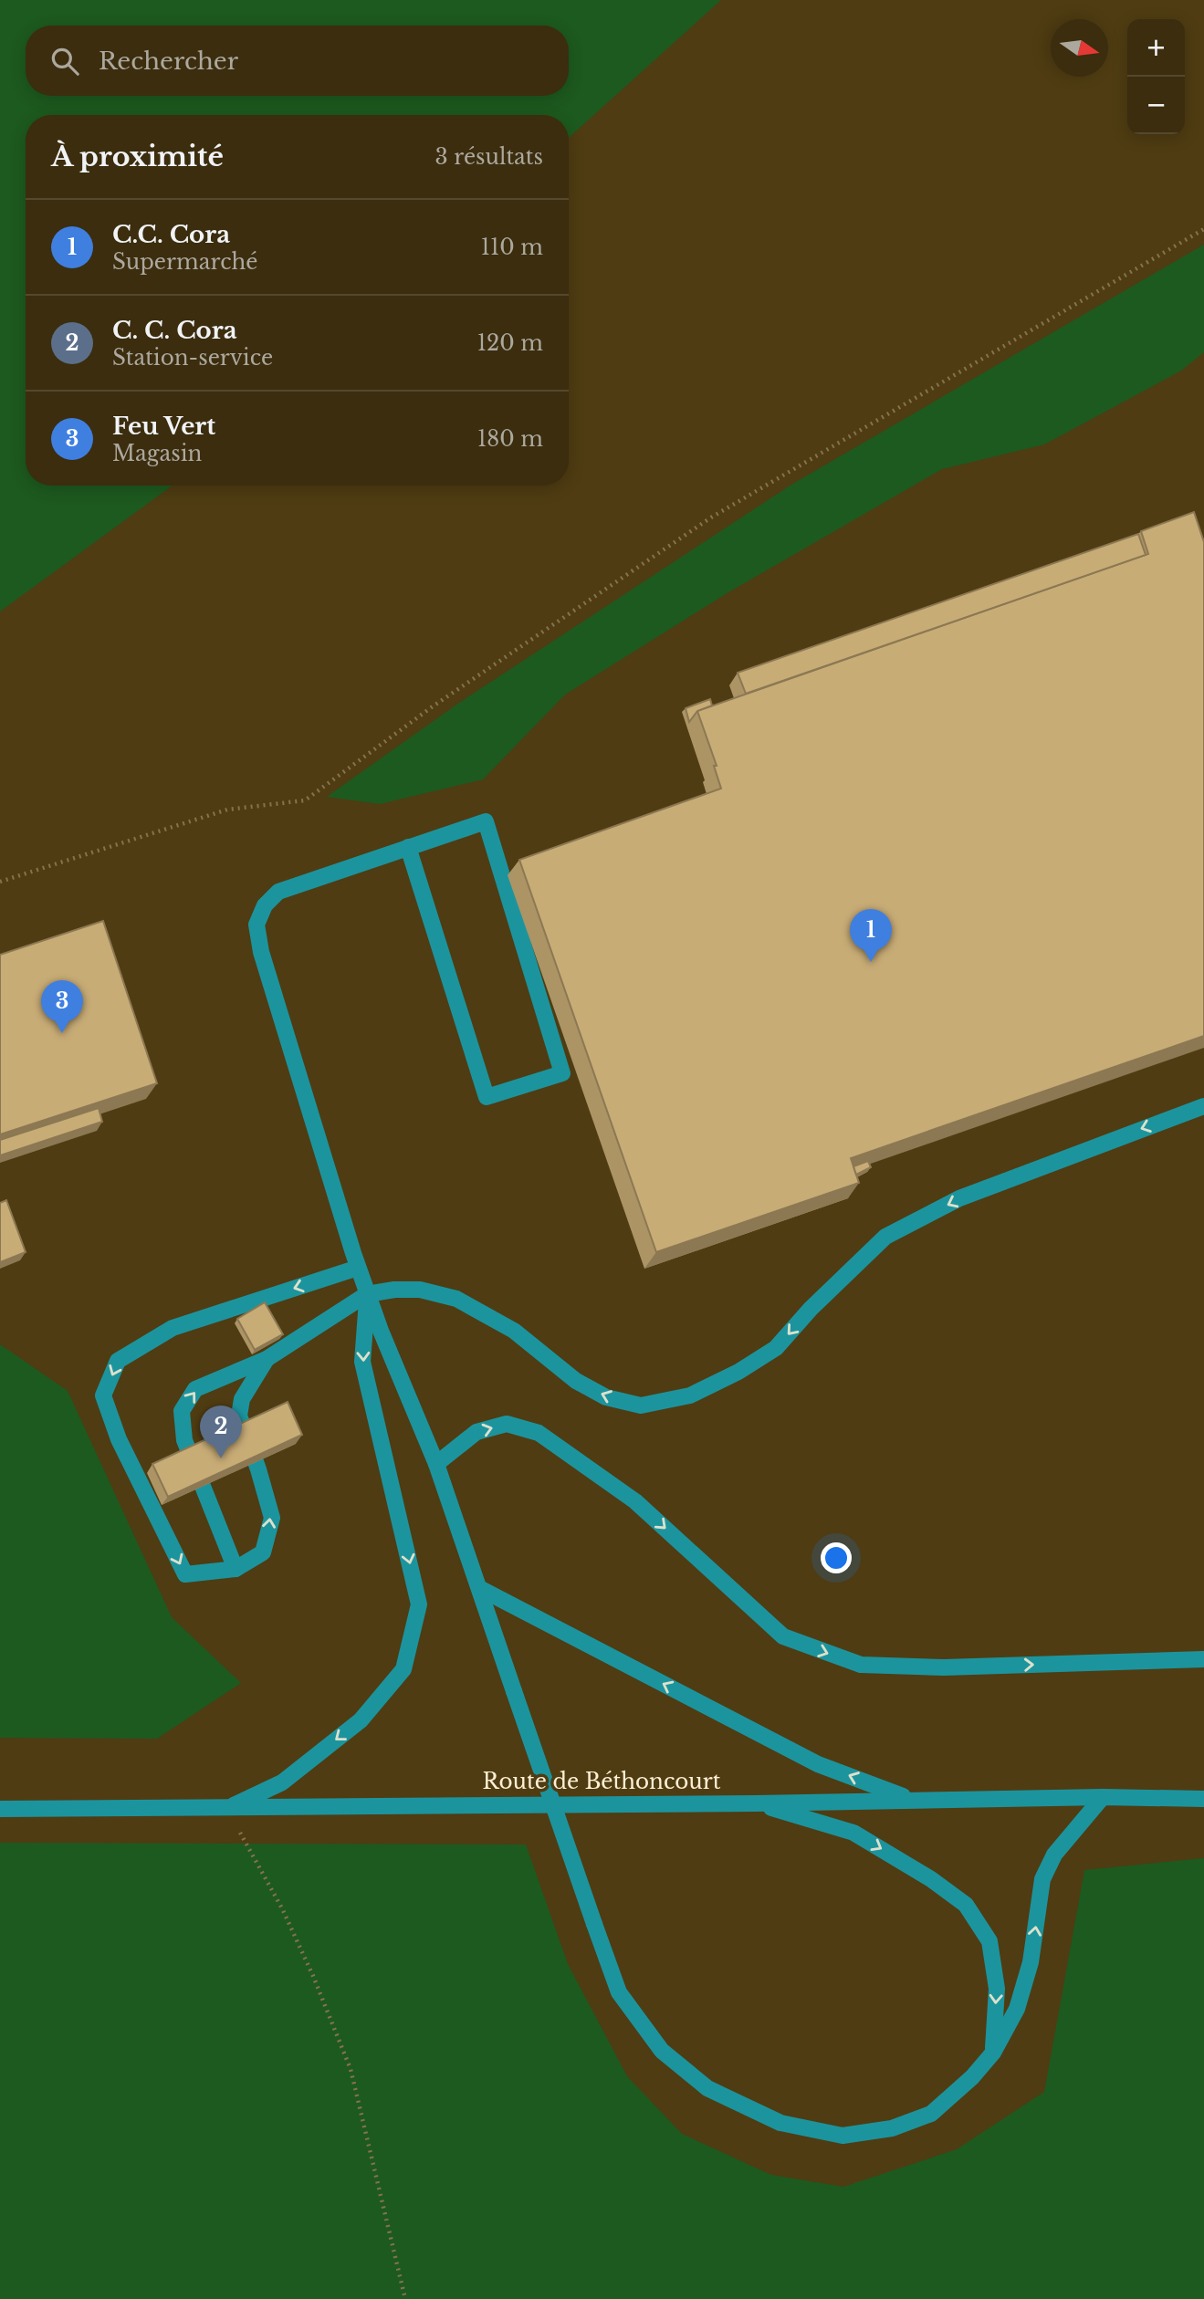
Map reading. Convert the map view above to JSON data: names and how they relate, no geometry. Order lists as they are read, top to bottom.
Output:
{
  "streets": {
    "street": ["Route de Béthoncourt"]
  },
  "north": "right",
  "page": {
    "map_buttons": ["+", "−"],
    "search": "Rechercher",
    "heading": ["À proximité", "3 résultats"],
    "list": [
      {
        "mark": "1",
        "name": "C.C. Cora",
        "note": "Supermarché",
        "value": "110 m"
      },
      {
        "mark": "2",
        "name": "C. C. Cora",
        "note": "Station-service",
        "value": "120 m"
      },
      {
        "mark": "3",
        "name": "Feu Vert",
        "note": "Magasin",
        "value": "180 m"
      }
    ],
    "pins": ["1", "3", "2"]
  }
}
